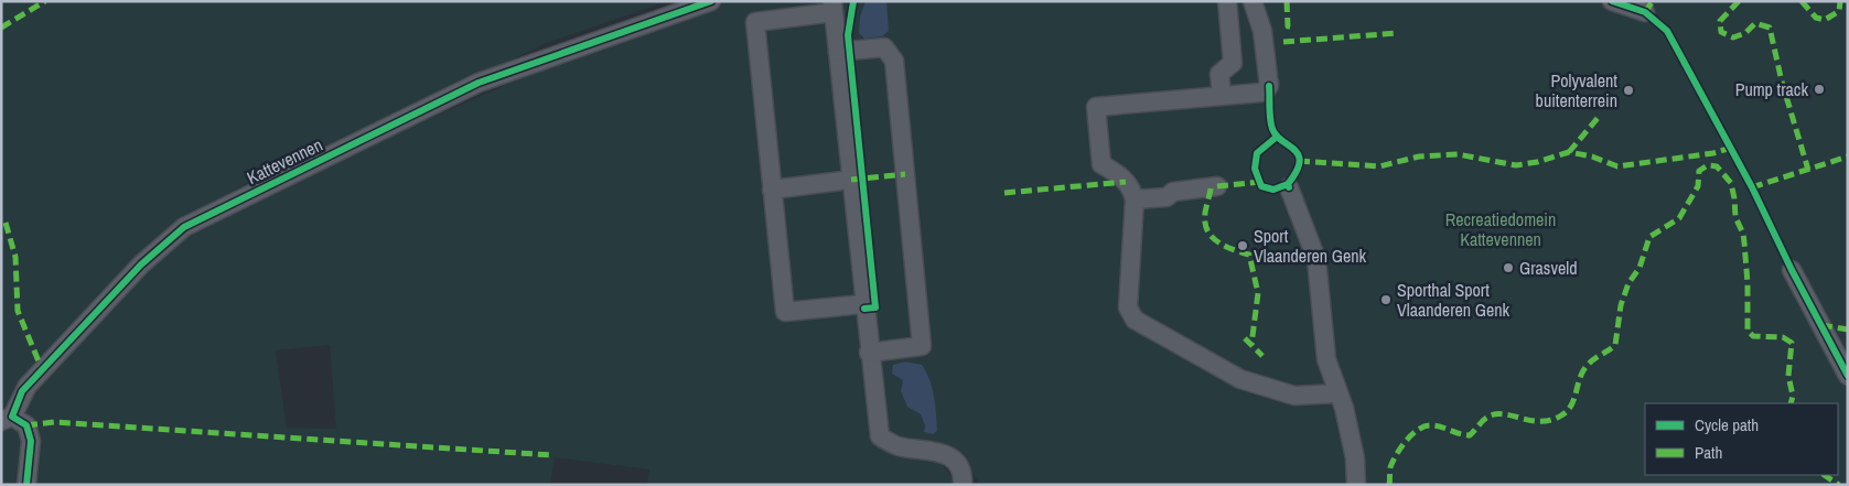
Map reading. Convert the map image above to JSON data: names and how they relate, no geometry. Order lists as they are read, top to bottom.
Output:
{
  "streets": {
    "street": ["Kattevennen"]
  },
  "parks": ["Recreatiedomein Kattevennen"],
  "places": [
    "Pump track",
    "Polyvalent buitenterrein",
    "Sport Vlaanderen Genk",
    "Grasveld",
    "Sporthal Sport Vlaanderen Genk"
  ],
  "legend": ["Cycle path", "Path"]
}
